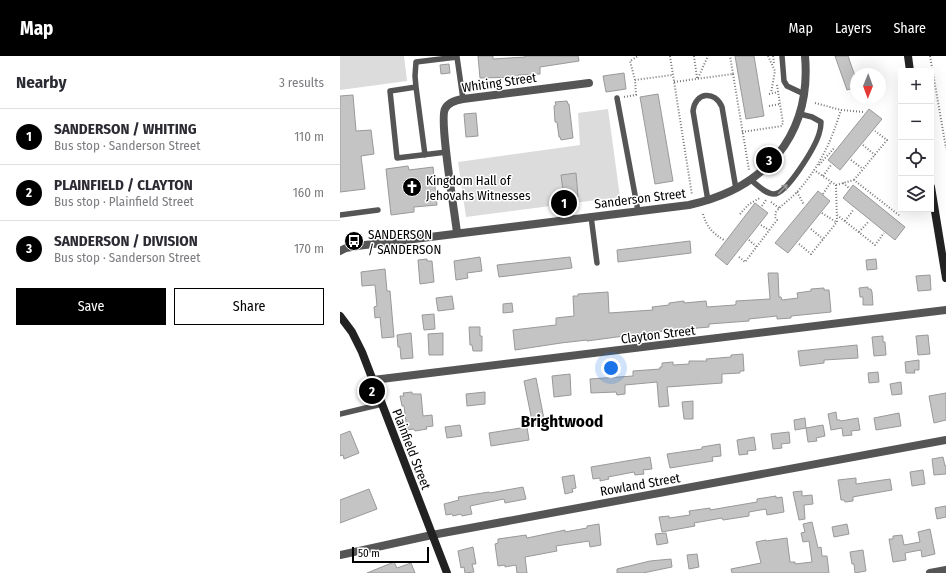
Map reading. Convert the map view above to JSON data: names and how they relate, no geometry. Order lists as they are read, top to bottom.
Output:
{
  "streets": {
    "street": [
      "Whiting Street",
      "Sanderson Street",
      "Clayton Street",
      "Plainfield Street",
      "Rowland Street"
    ]
  },
  "crossings": [
    ["Whiting Street", "Sanderson Street"],
    ["Clayton Street", "Plainfield Street"],
    ["Plainfield Street", "Rowland Street"]
  ],
  "districts": ["Brightwood"],
  "places": {
    "church": ["Kingdom Hall of Jehovahs Witnesses"],
    "bus stop": ["SANDERSON / SANDERSON"]
  },
  "scale_bar": "50 m",
  "north": "bottom",
  "page": {
    "header": "Map",
    "nav": ["Map", "Layers", "Share"],
    "heading": ["Nearby", "3 results"],
    "map_buttons": ["+", "−"],
    "list": [
      {
        "mark": "1",
        "name": "SANDERSON / WHITING",
        "note": "Bus stop · Sanderson Street",
        "value": "110 m"
      },
      {
        "mark": "2",
        "name": "PLAINFIELD / CLAYTON",
        "note": "Bus stop · Plainfield Street",
        "value": "160 m"
      },
      {
        "mark": "3",
        "name": "SANDERSON / DIVISION",
        "note": "Bus stop · Sanderson Street",
        "value": "170 m"
      }
    ],
    "pins": ["3", "1", "2"],
    "buttons": ["Save", "Share"],
    "scale": "50 m"
  }
}
